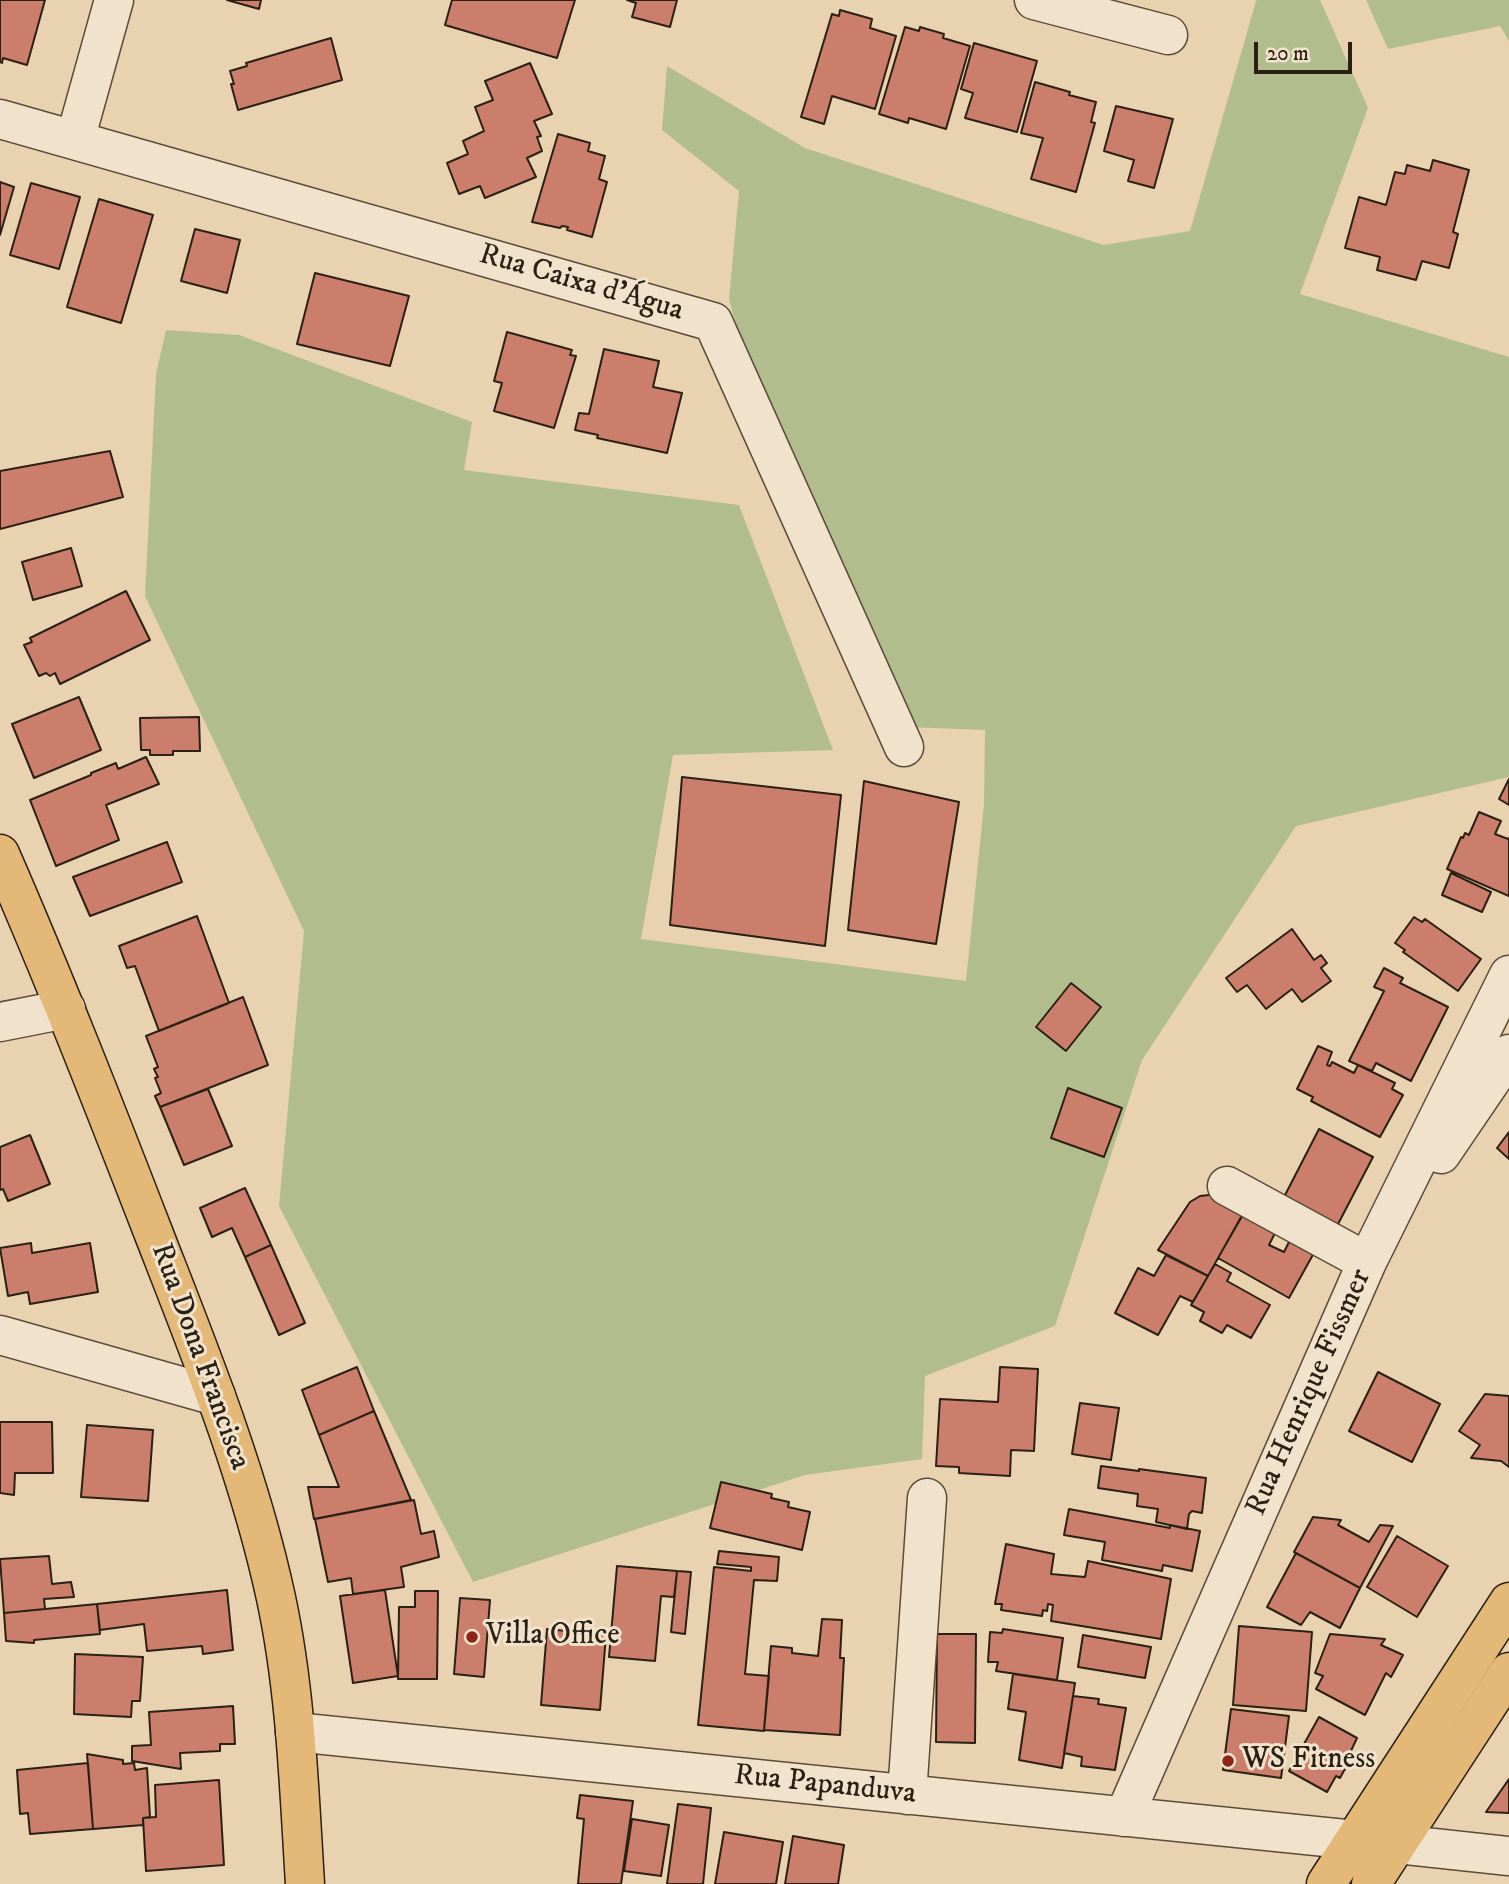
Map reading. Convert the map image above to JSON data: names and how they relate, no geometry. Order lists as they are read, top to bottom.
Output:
{
  "streets": {
    "main road": ["Rua Dona Francisca"],
    "street": ["Rua Caixa d'Água", "Rua Henrique Fissmer", "Rua Papanduva"]
  },
  "crossings": [
    ["Rua Dona Francisca", "Rua Papanduva"],
    ["Rua Henrique Fissmer", "Rua Papanduva"]
  ],
  "places": ["Villa Office", "WS Fitness"],
  "scale_bar": "20 m"
}
